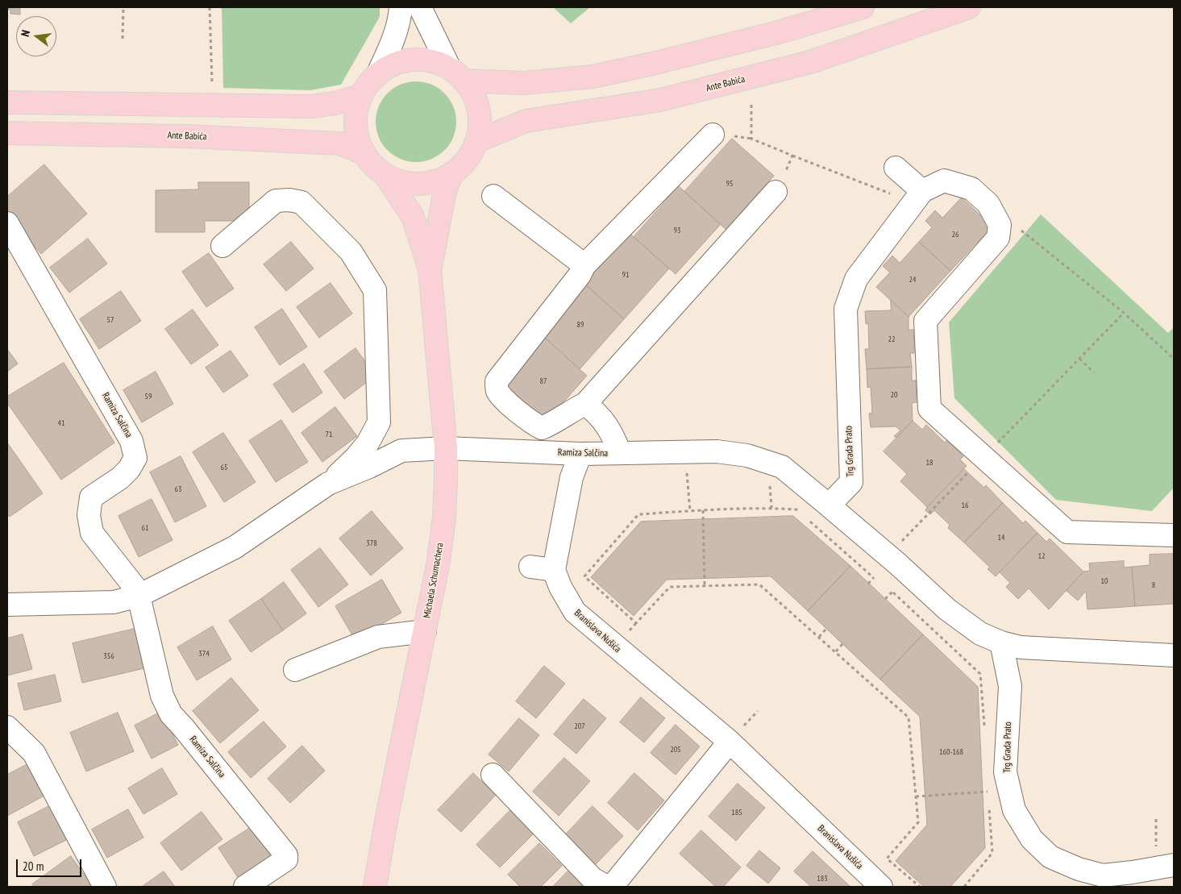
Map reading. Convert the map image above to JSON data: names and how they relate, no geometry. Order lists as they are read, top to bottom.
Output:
{
  "streets": {
    "main road": ["Ante Babića", "Michaela Schumachera"],
    "street": ["Ramiza Salčina", "Trg Grada Prato", "Branislava Nušića"]
  },
  "crossings": [
    ["Ramiza Salčina", "Trg Grada Prato"],
    ["Ramiza Salčina", "Michaela Schumachera"]
  ],
  "house_numbers": [
    "95",
    "93",
    "26",
    "91",
    "24",
    "57",
    "89",
    "22",
    "87",
    "20",
    "59",
    "41",
    "71",
    "18",
    "65",
    "63",
    "16",
    "61",
    "14",
    "378",
    "12",
    "10",
    "8",
    "374",
    "356",
    "207",
    "205",
    "160-168",
    "185",
    "183"
  ],
  "scale_bar": "20 m",
  "north": "left"
}
